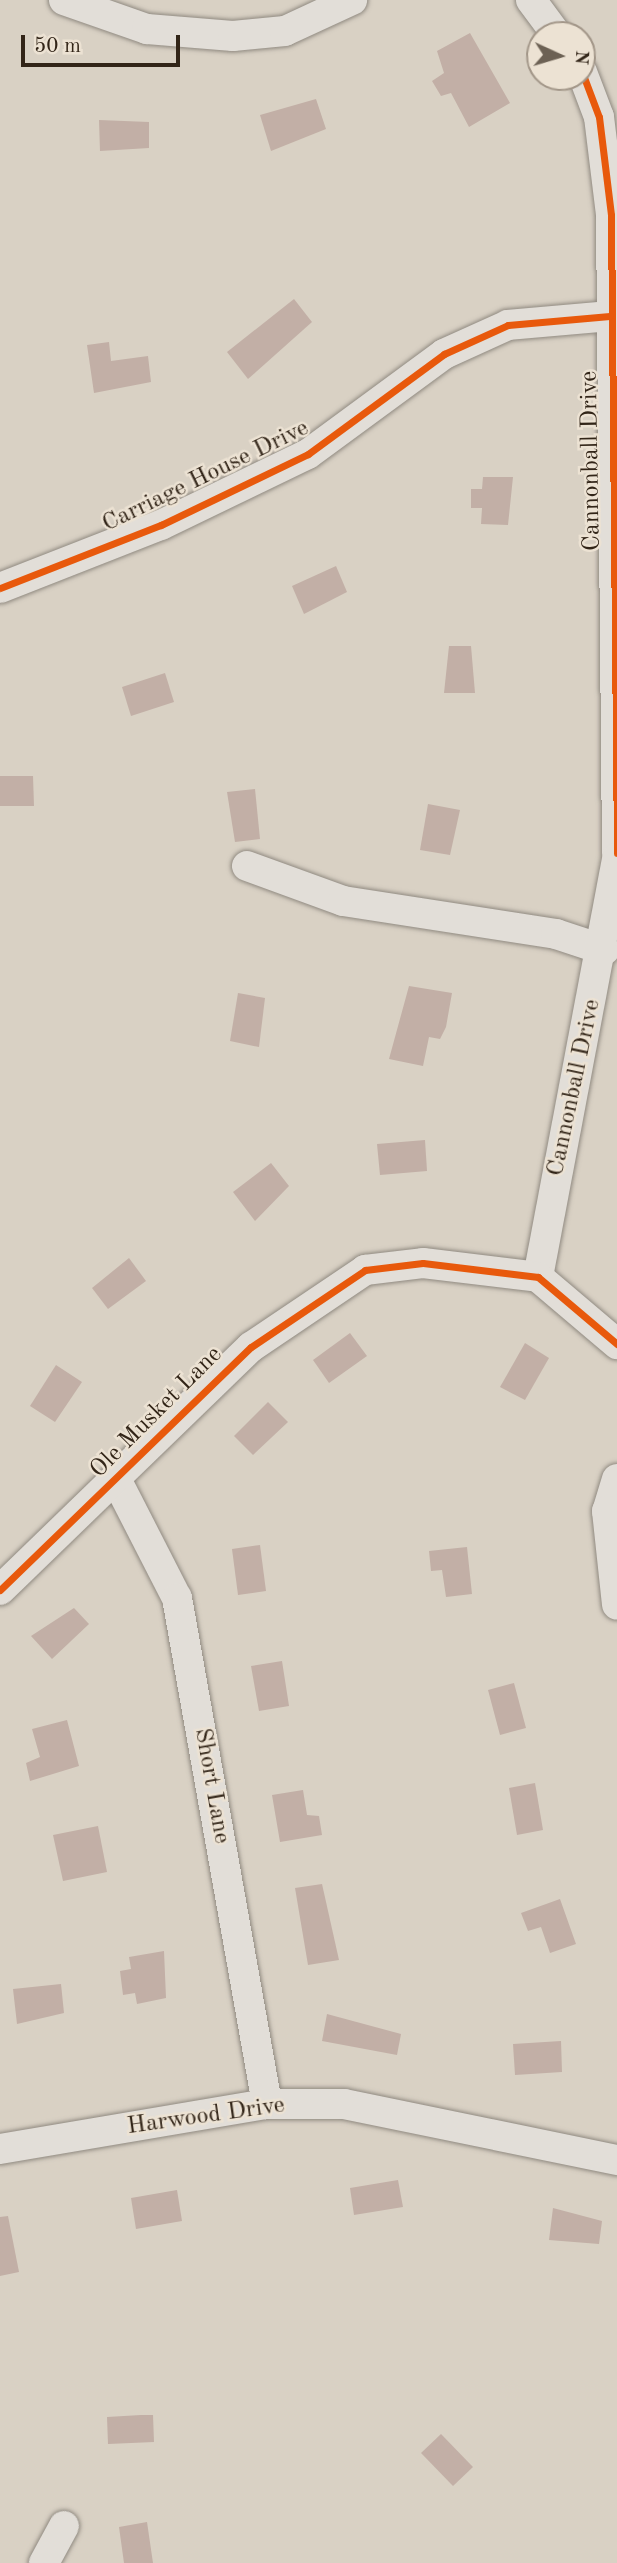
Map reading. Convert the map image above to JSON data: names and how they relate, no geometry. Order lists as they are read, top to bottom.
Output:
{
  "streets": {
    "street": [
      "Cannonball Drive",
      "Carriage House Drive",
      "Ole Musket Lane",
      "Short Lane",
      "Harwood Drive"
    ]
  },
  "crossings": [
    ["Cannonball Drive", "Carriage House Drive"],
    ["Cannonball Drive", "Ole Musket Lane"],
    ["Ole Musket Lane", "Short Lane"],
    ["Short Lane", "Harwood Drive"]
  ],
  "scale_bar": "50 m",
  "north": "right"
}
